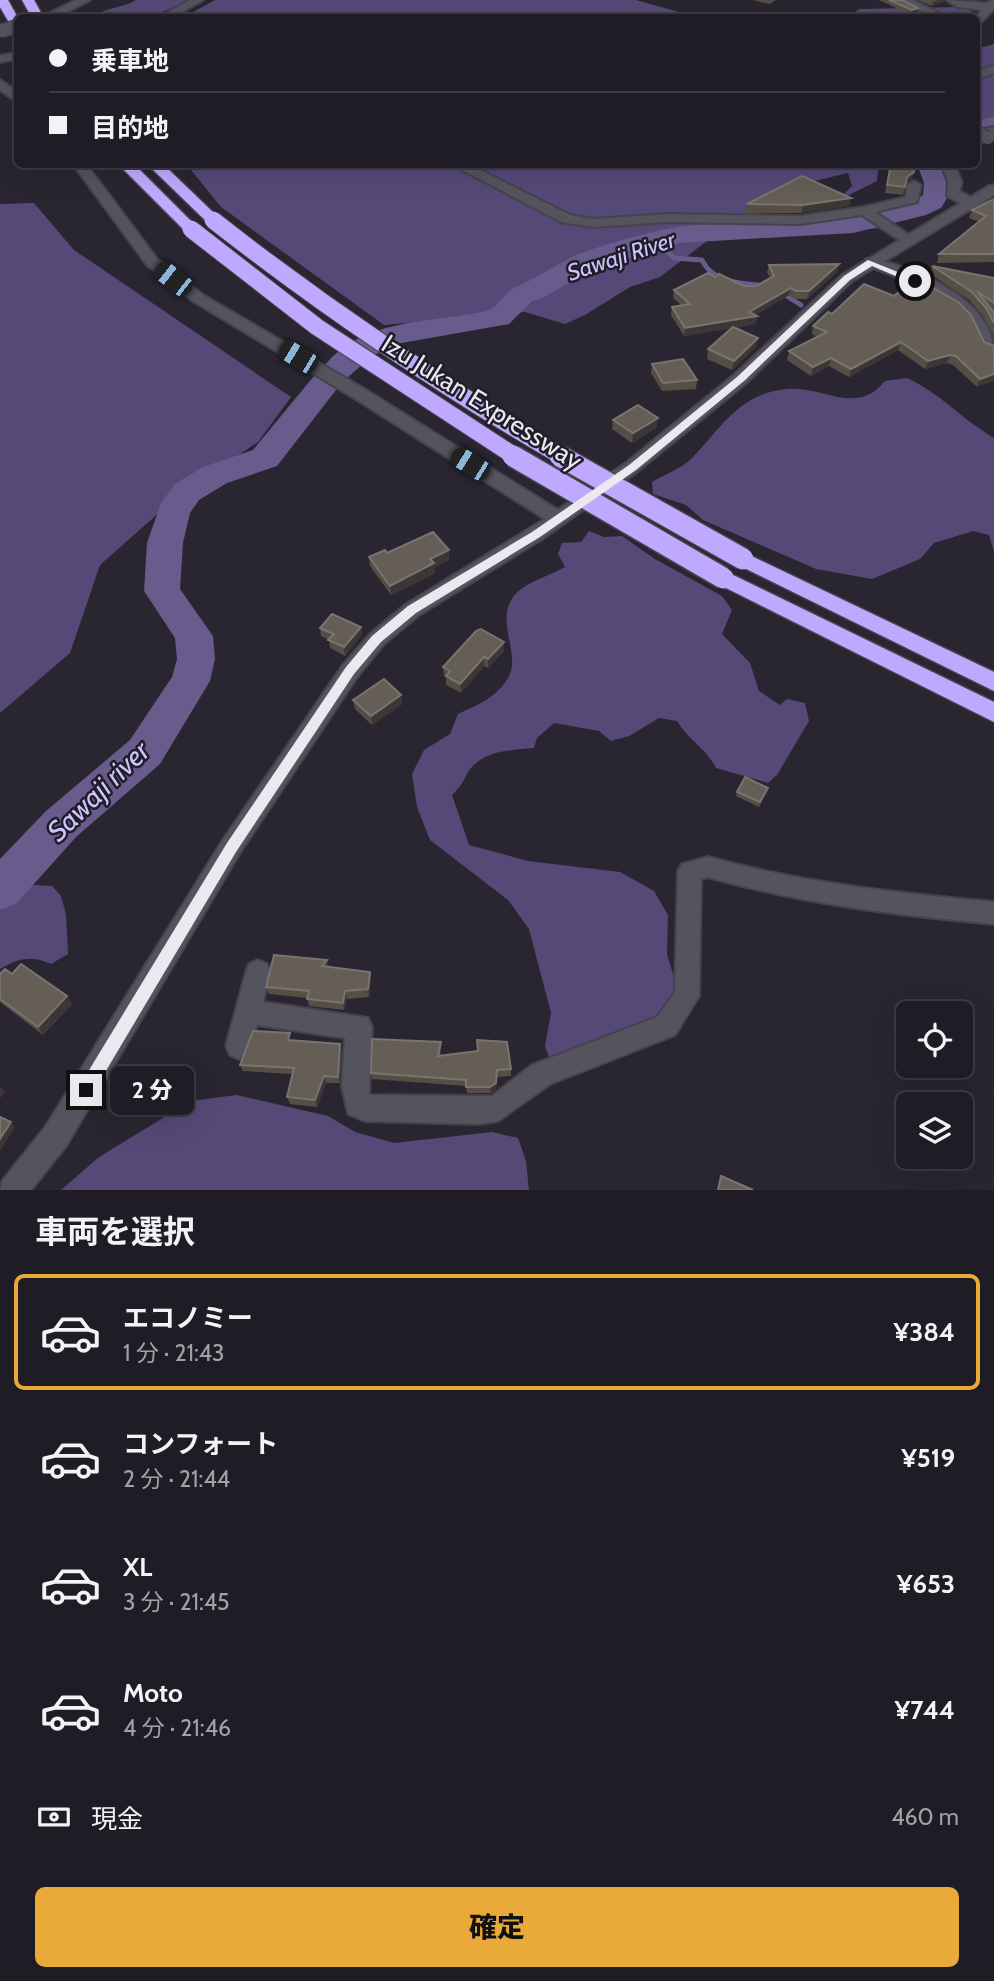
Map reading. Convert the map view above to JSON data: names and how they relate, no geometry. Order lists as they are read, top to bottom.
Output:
{
  "streets": {
    "highway": ["Izu Jukan Expressway"]
  },
  "water": ["Sawaji River", "Sawaji river"],
  "page": {
    "banner": ["乗車地", "目的地"],
    "bubble": "2 分",
    "heading": "車両を選択",
    "list": [
      {
        "name": "エコノミー",
        "note": "1 分 · 21:43",
        "value": "¥384"
      },
      {
        "name": "コンフォート",
        "note": "2 分 · 21:44",
        "value": "¥519"
      },
      {
        "name": "XL",
        "note": "3 分 · 21:45",
        "value": "¥653"
      },
      {
        "name": "Moto",
        "note": "4 分 · 21:46",
        "value": "¥744"
      }
    ],
    "pay": ["現金", "460 m"],
    "buttons": "確定"
  }
}
